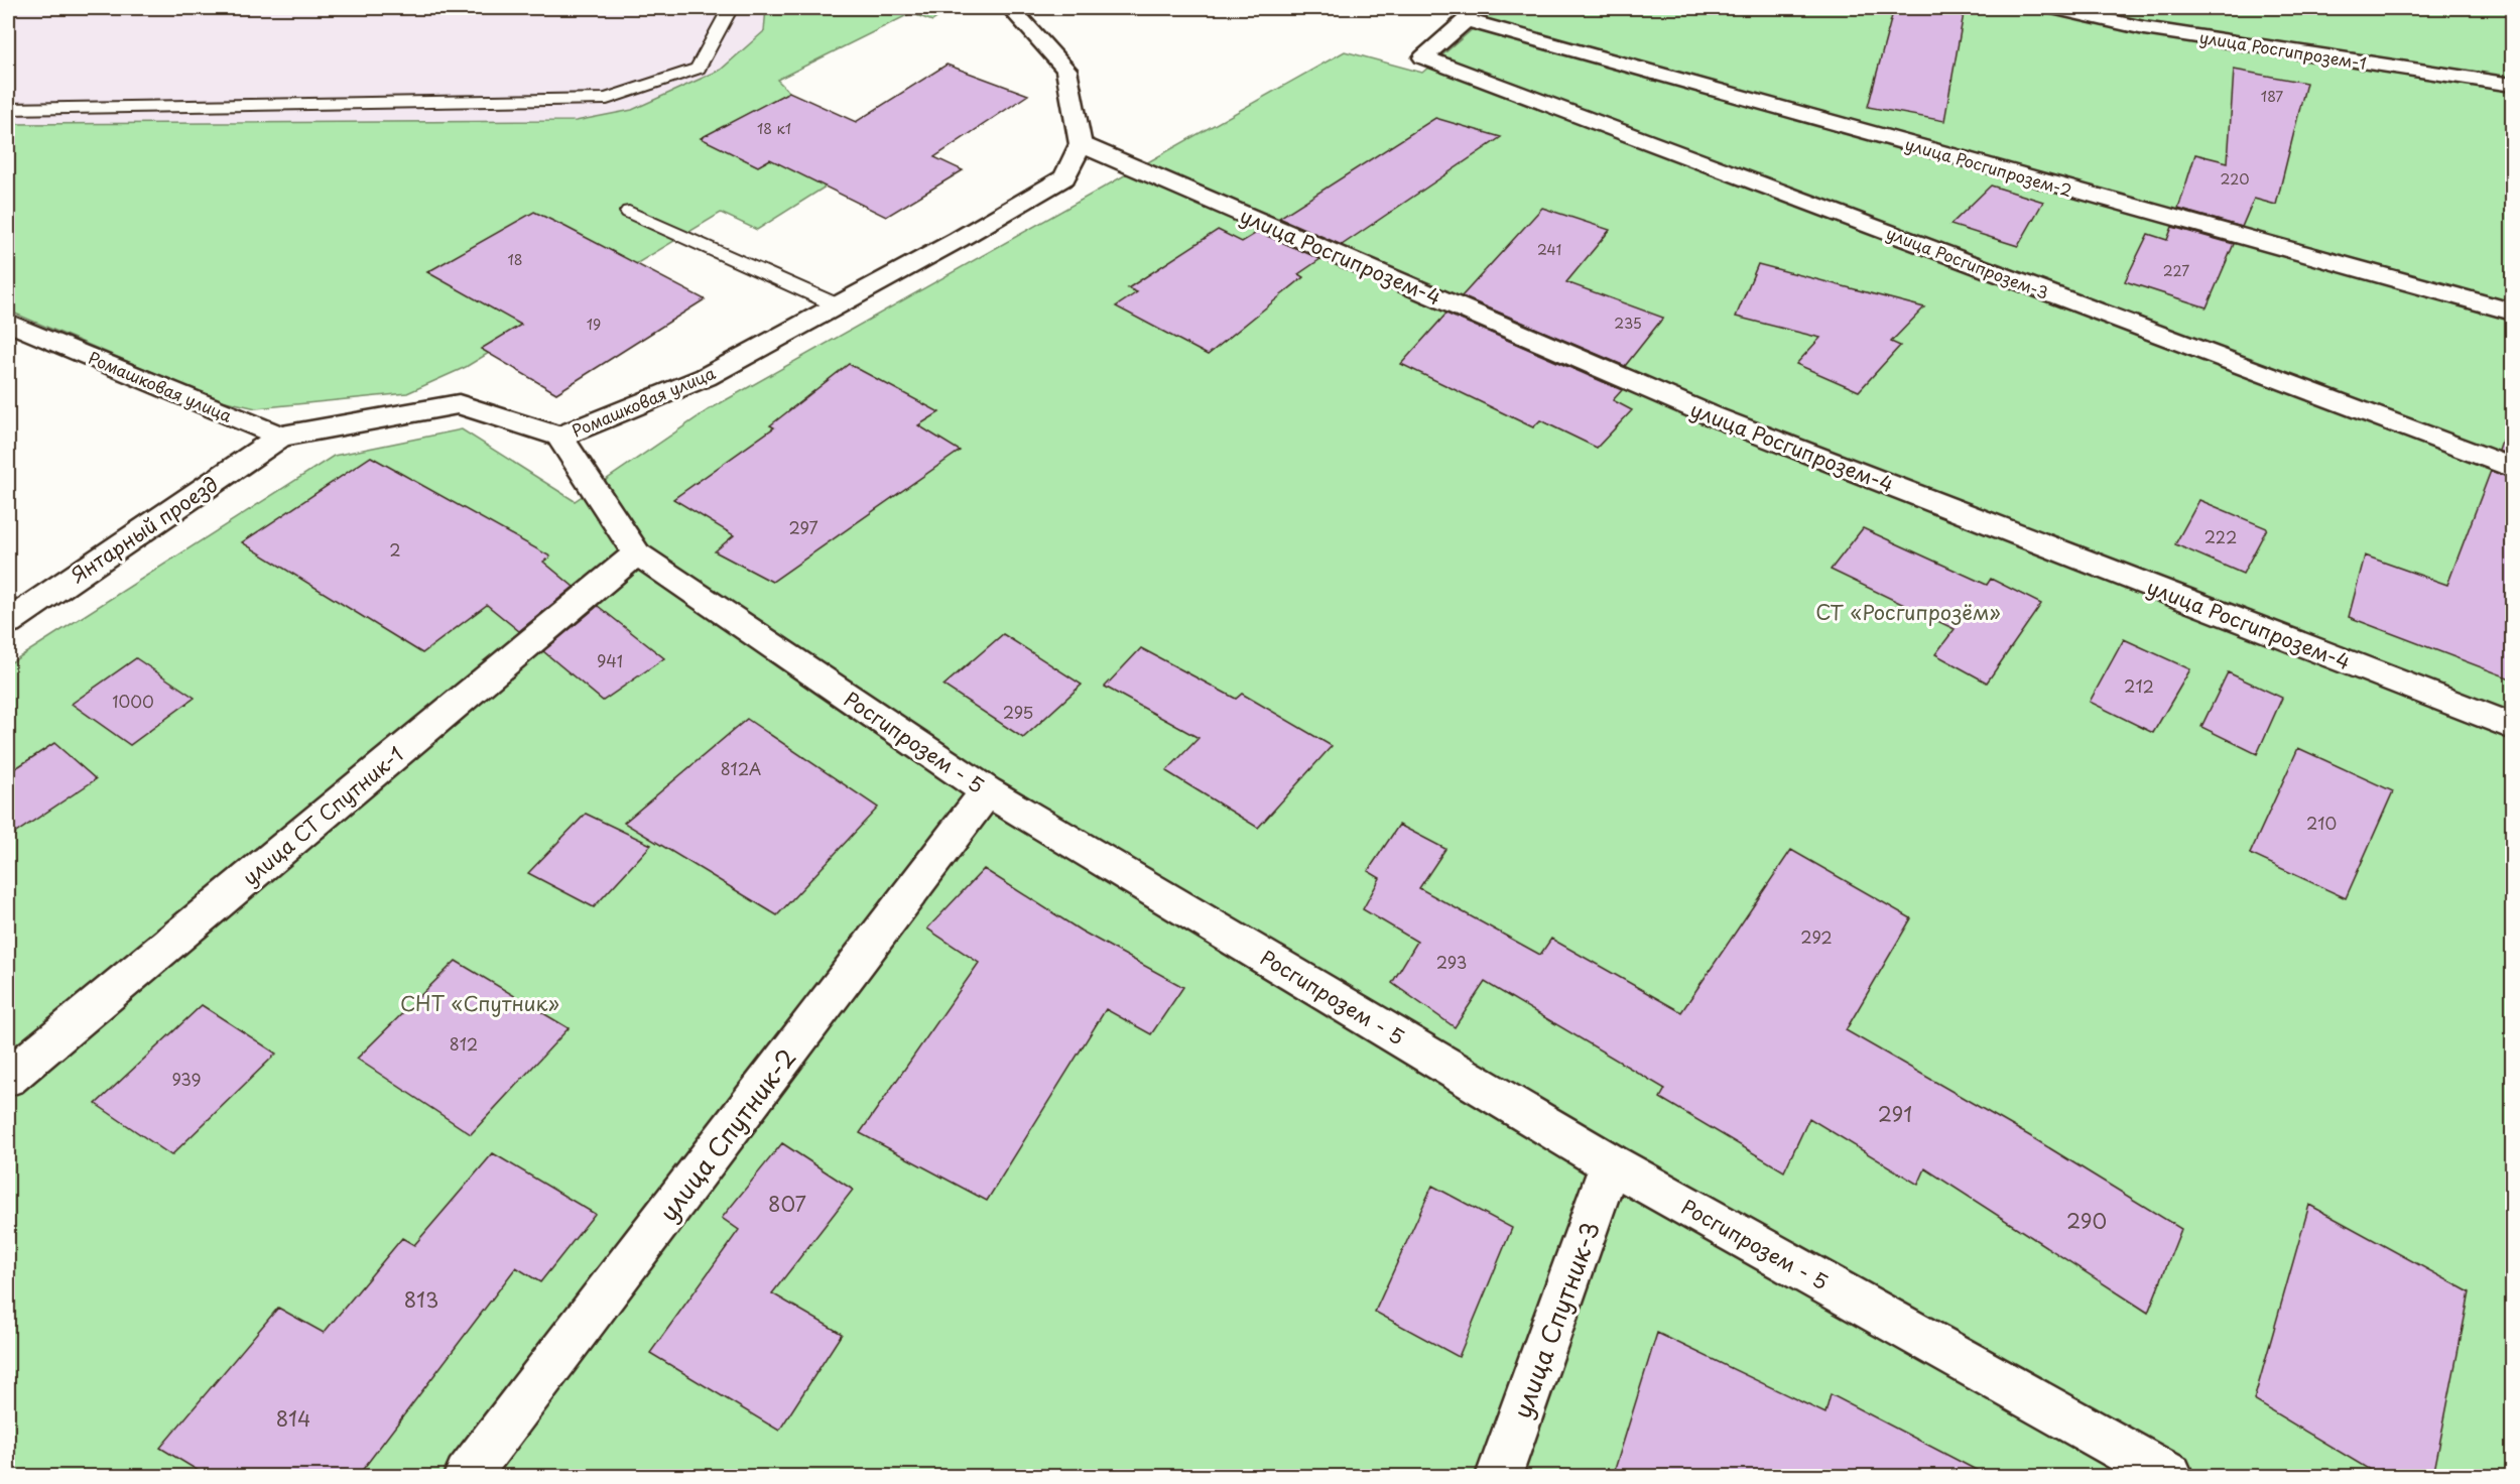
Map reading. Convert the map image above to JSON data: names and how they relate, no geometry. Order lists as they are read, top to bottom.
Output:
{
  "streets": {
    "street": [
      "улица Росгипрозем-1",
      "улица Росгипрозем-2",
      "улица Росгипрозем-4",
      "улица Росгипрозем-3",
      "Ромашковая улица",
      "Янтарный проезд",
      "Росгипрозем - 5",
      "улица СТ Спутник-1",
      "улица Спутник-2",
      "улица Спутник-3"
    ]
  },
  "crossings": [
    ["улица Росгипрозем-2", "улица Росгипрозем-3"],
    ["улица Росгипрозем-4", "Ромашковая улица"],
    ["Ромашковая улица", "Янтарный проезд"],
    ["Ромашковая улица", "Росгипрозем - 5"],
    ["Росгипрозем - 5", "улица СТ Спутник-1"],
    ["Росгипрозем - 5", "улица Спутник-2"],
    ["Росгипрозем - 5", "улица Спутник-3"]
  ],
  "parks": ["СТ «Росгипрозём»", "СНТ «Спутник»"],
  "house_numbers": [
    "187",
    "18 к1",
    "220",
    "241",
    "18",
    "227",
    "235",
    "19",
    "297",
    "222",
    "2",
    "941",
    "212",
    "1000",
    "295",
    "812А",
    "210",
    "292",
    "293",
    "812",
    "939",
    "291",
    "807",
    "290",
    "813",
    "814"
  ]
}
